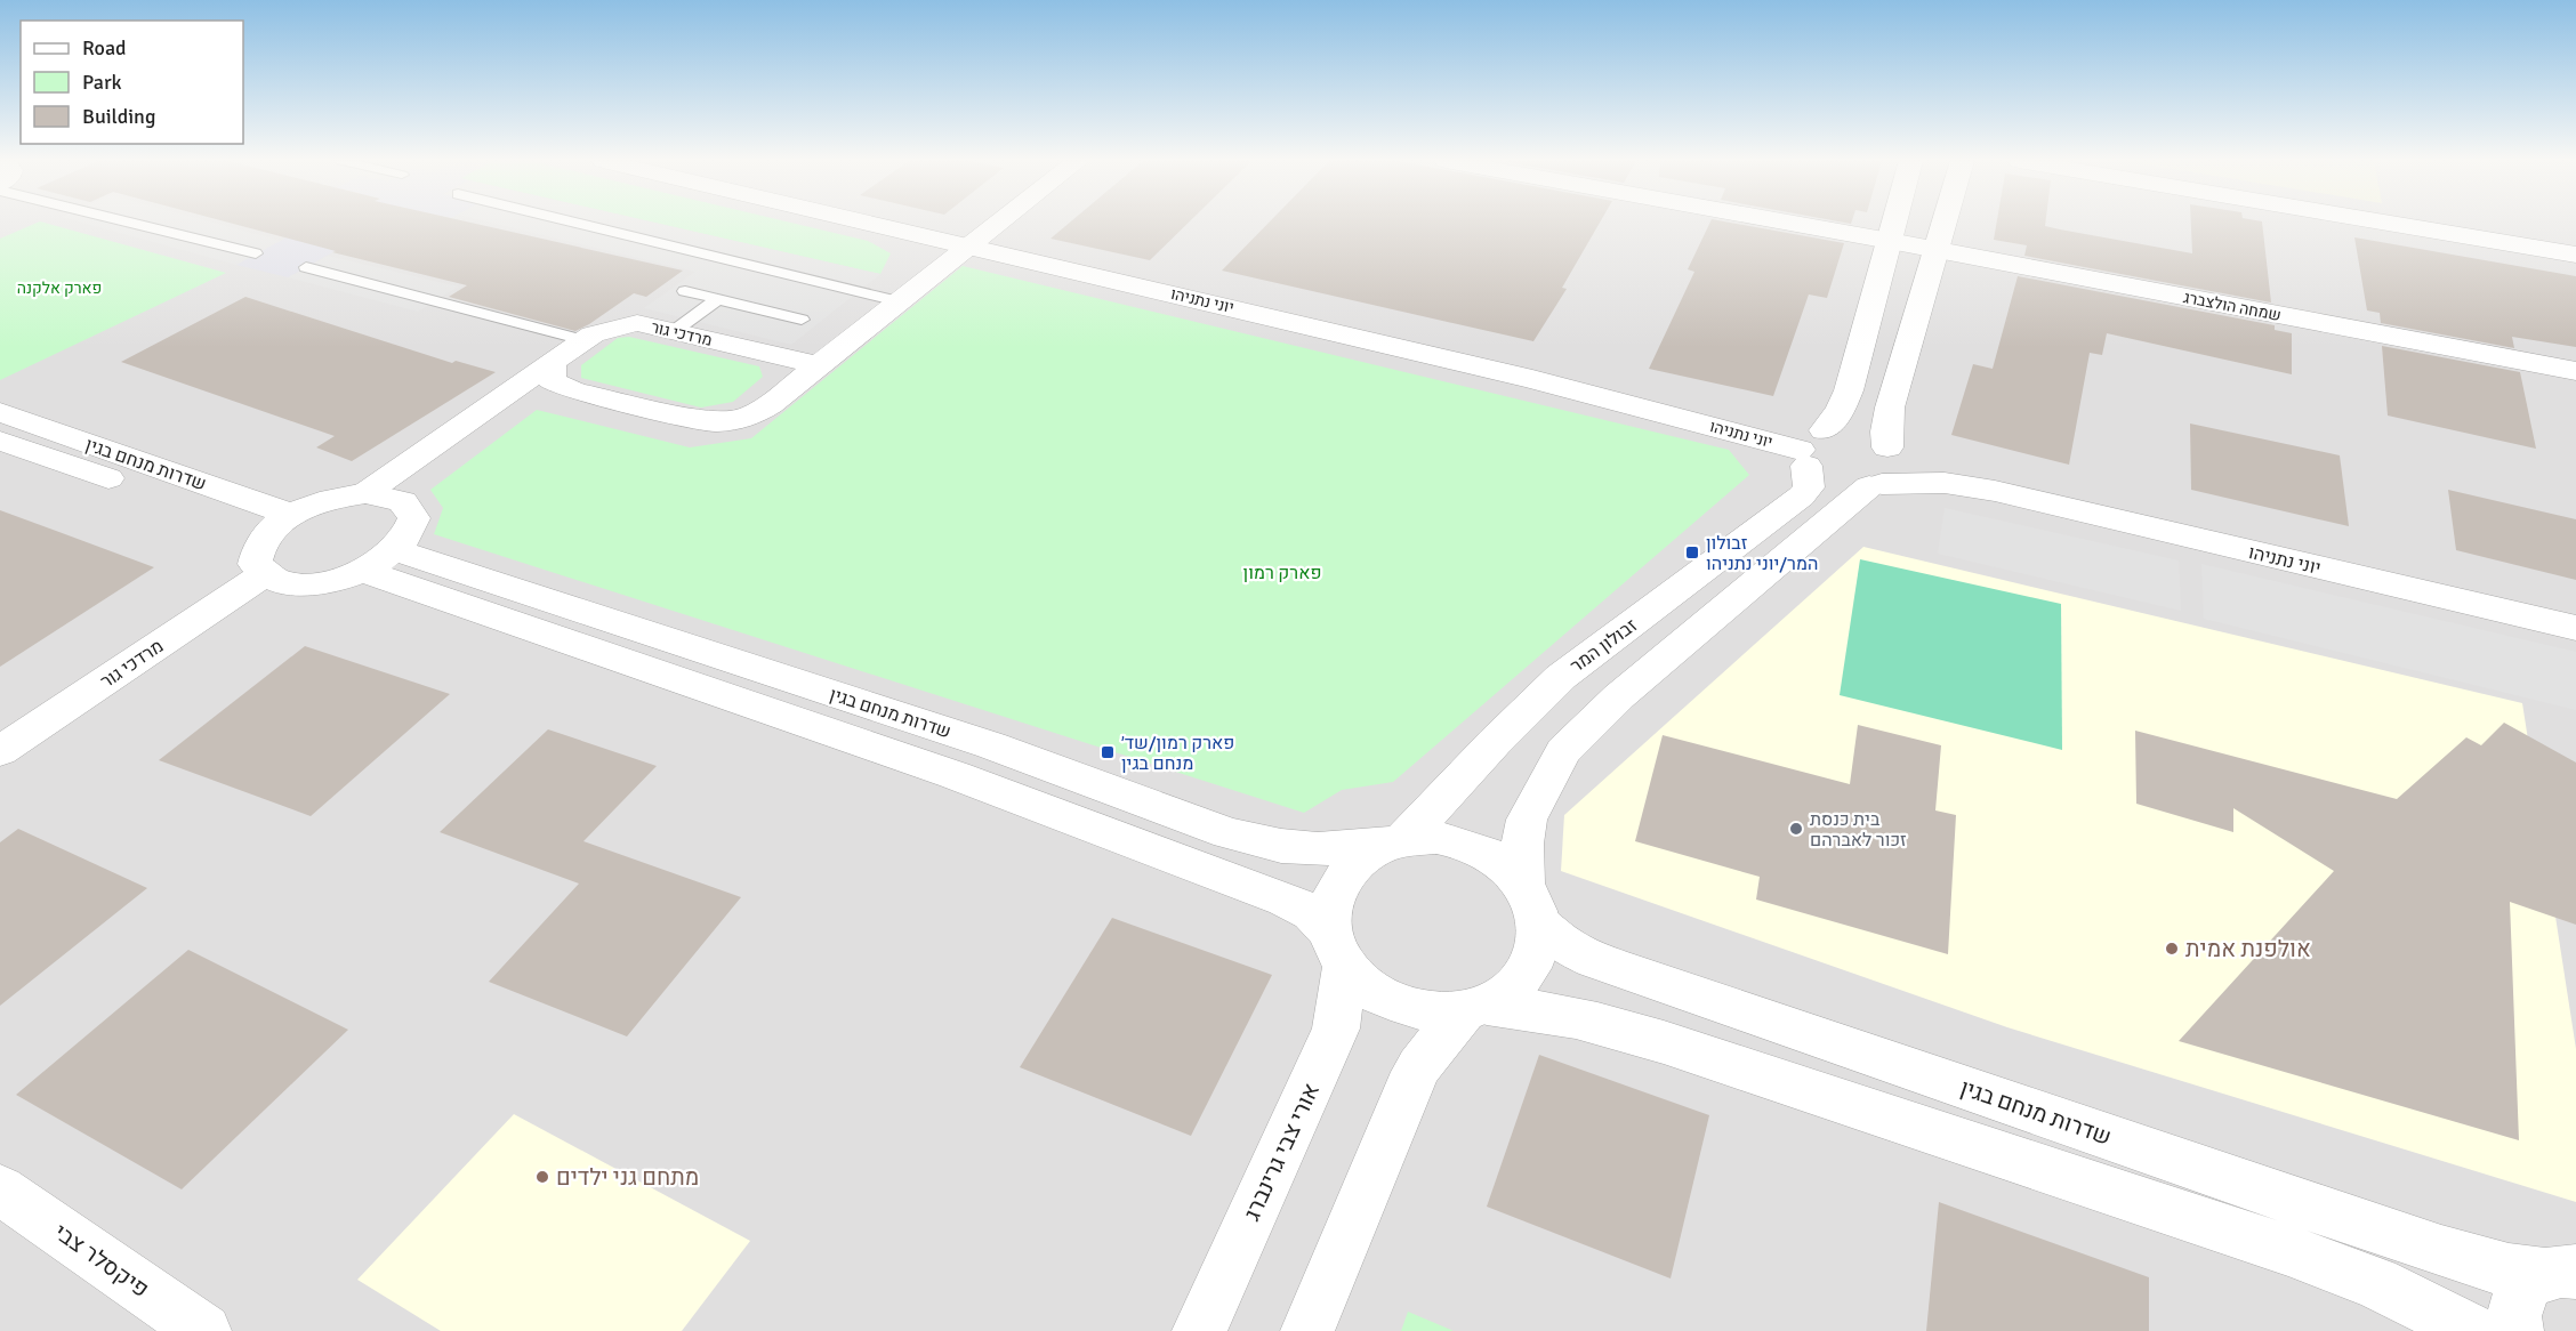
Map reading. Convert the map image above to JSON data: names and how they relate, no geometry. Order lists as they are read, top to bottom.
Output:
{
  "streets": {
    "street": [
      "יוני נתניהו",
      "שמחה הולצברג",
      "מרדכי גור",
      "שדרות מנחם בגין",
      "זבולון המר",
      "אורי צבי גרינברג",
      "פיקסלר צבי"
    ]
  },
  "crossings": [
    ["יוני נתניהו", "זבולון המר"],
    ["שדרות מנחם בגין", "זבולון המר"],
    ["שדרות מנחם בגין", "אורי צבי גרינברג"],
    ["זבולון המר", "אורי צבי גרינברג"]
  ],
  "parks": ["פארק אלקנה", "פארק רמון"],
  "places": {
    "transit": ["זבולון המר/יוני נתניהו", "פארק רמון/שד׳ מנחם בגין"],
    "other": ["בית כנסת זכור לאברהם", "אולפנת אמית", "מתחם גני ילדים"]
  },
  "legend": ["Road", "Park", "Building"]
}
